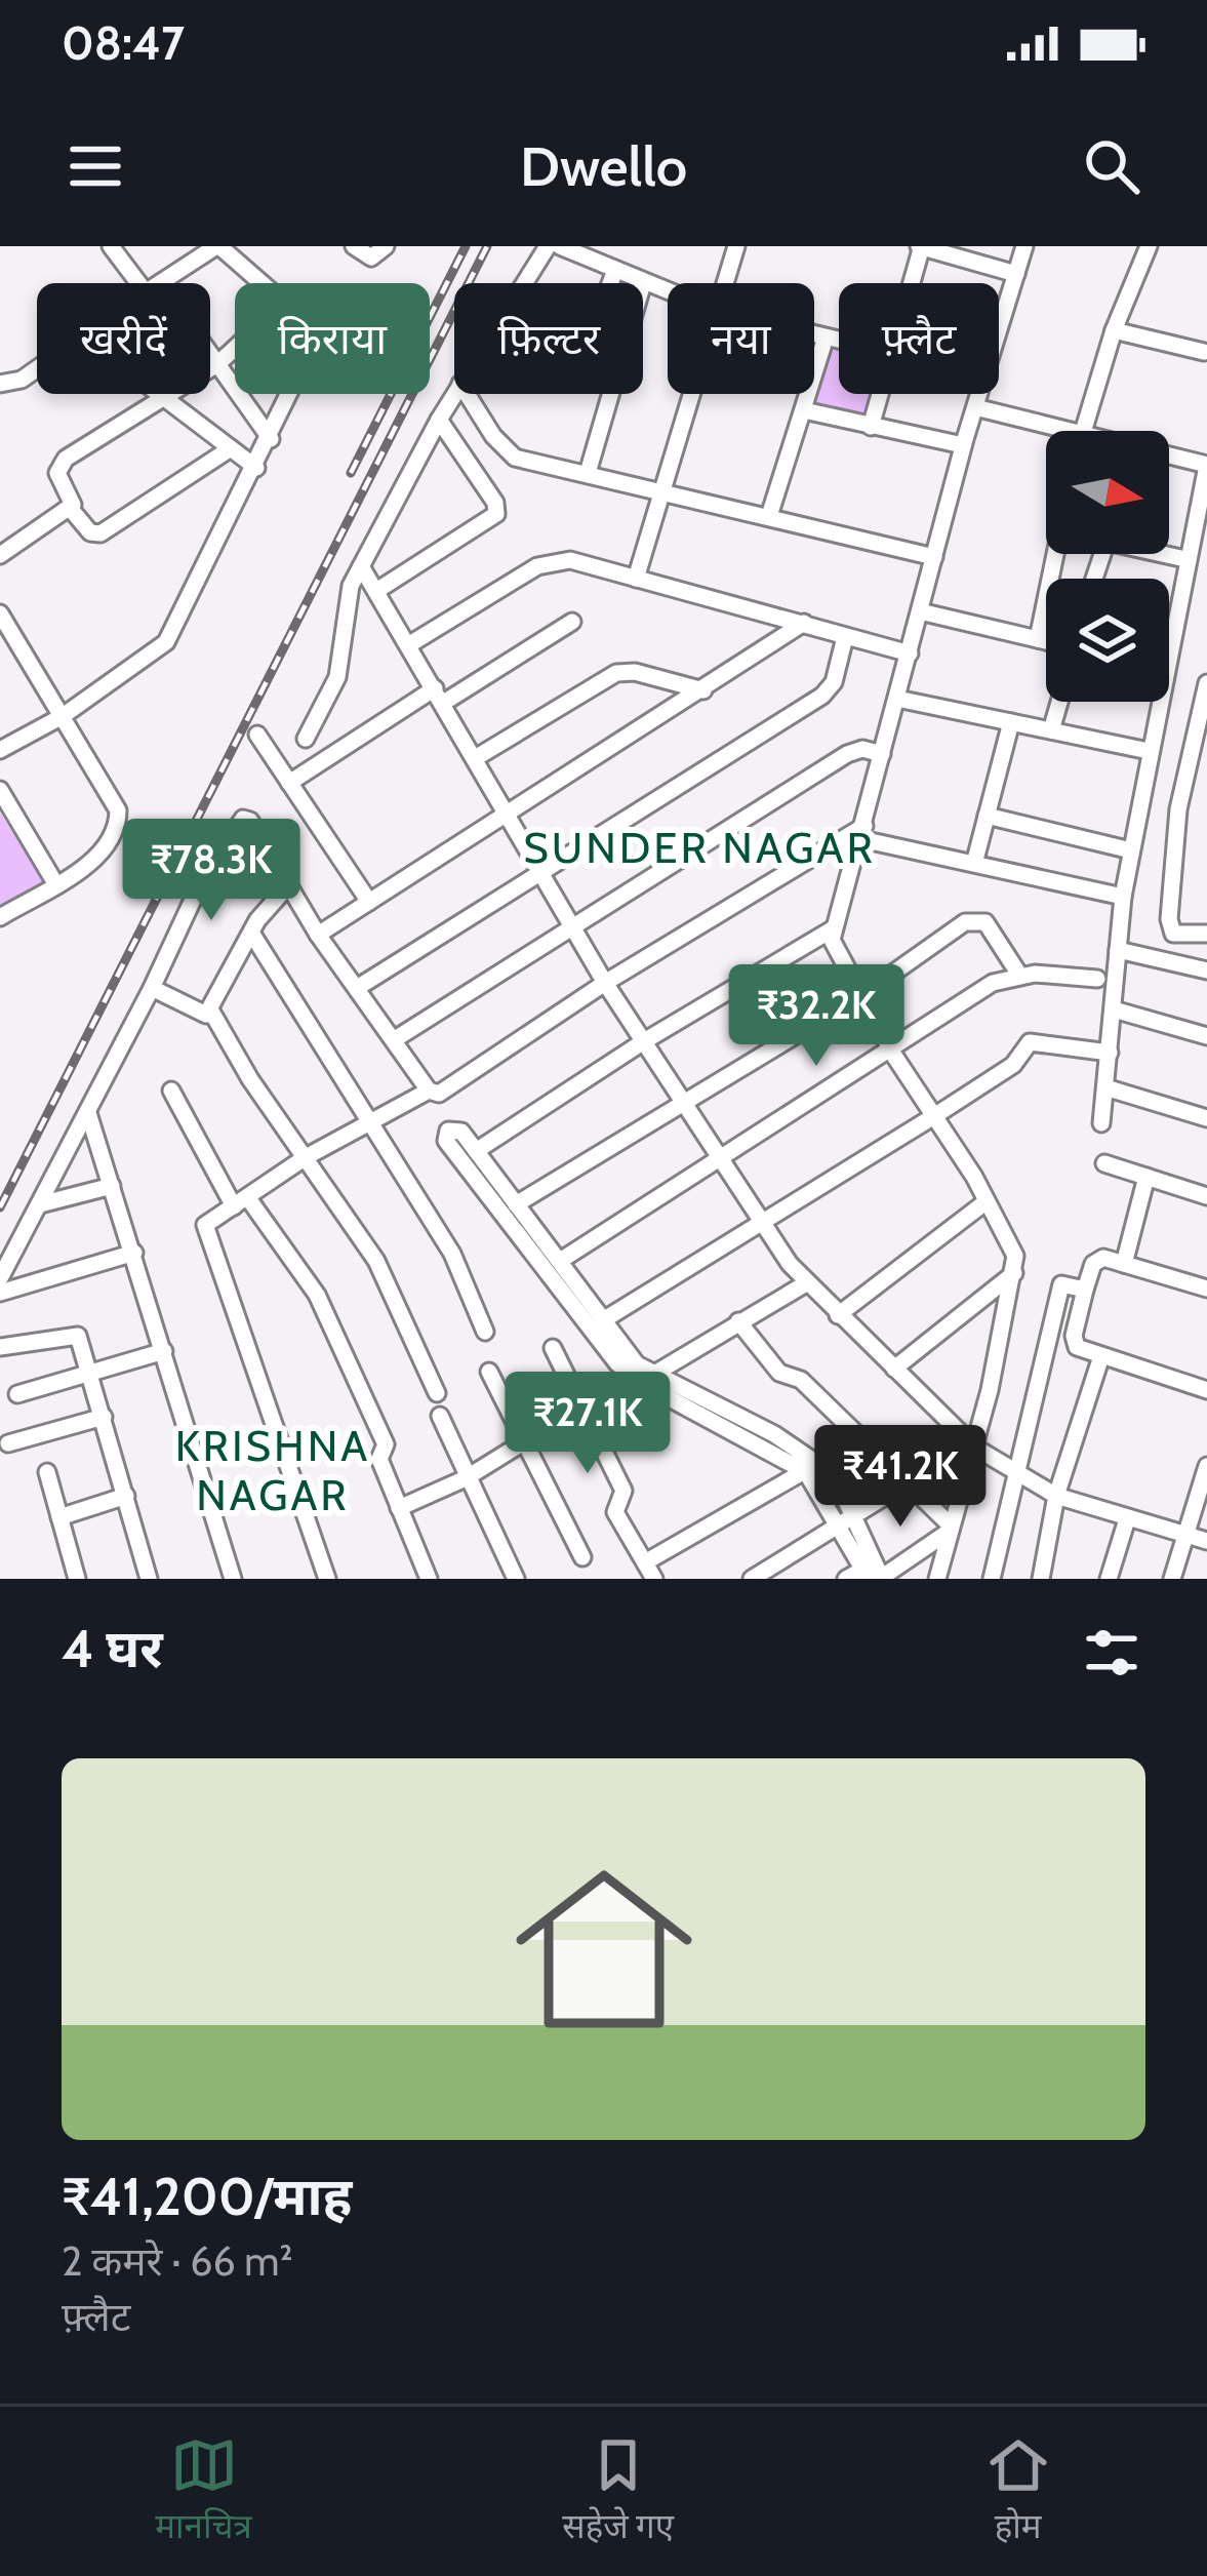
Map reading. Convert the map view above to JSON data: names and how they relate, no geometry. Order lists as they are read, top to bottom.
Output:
{
  "districts": ["SUNDER NAGAR", "KRISHNA NAGAR"],
  "north": "right",
  "page": {
    "status": "08:47",
    "header": "Dwello",
    "chip": [
      "खरीदें",
      "किराया",
      "फ़िल्टर",
      "नया",
      "फ़्लैट"
    ],
    "price": [
      "₹78.3K",
      "₹32.2K",
      "₹27.1K",
      "₹41.2K"
    ],
    "heading": "4 घर",
    "list": [
      {
        "name": "₹41,200/माह",
        "note": "2 कमरे · 66 m² · फ़्लैट"
      }
    ],
    "tabs": ["मानचित्र", "सहेजे गए", "होम"]
  }
}
